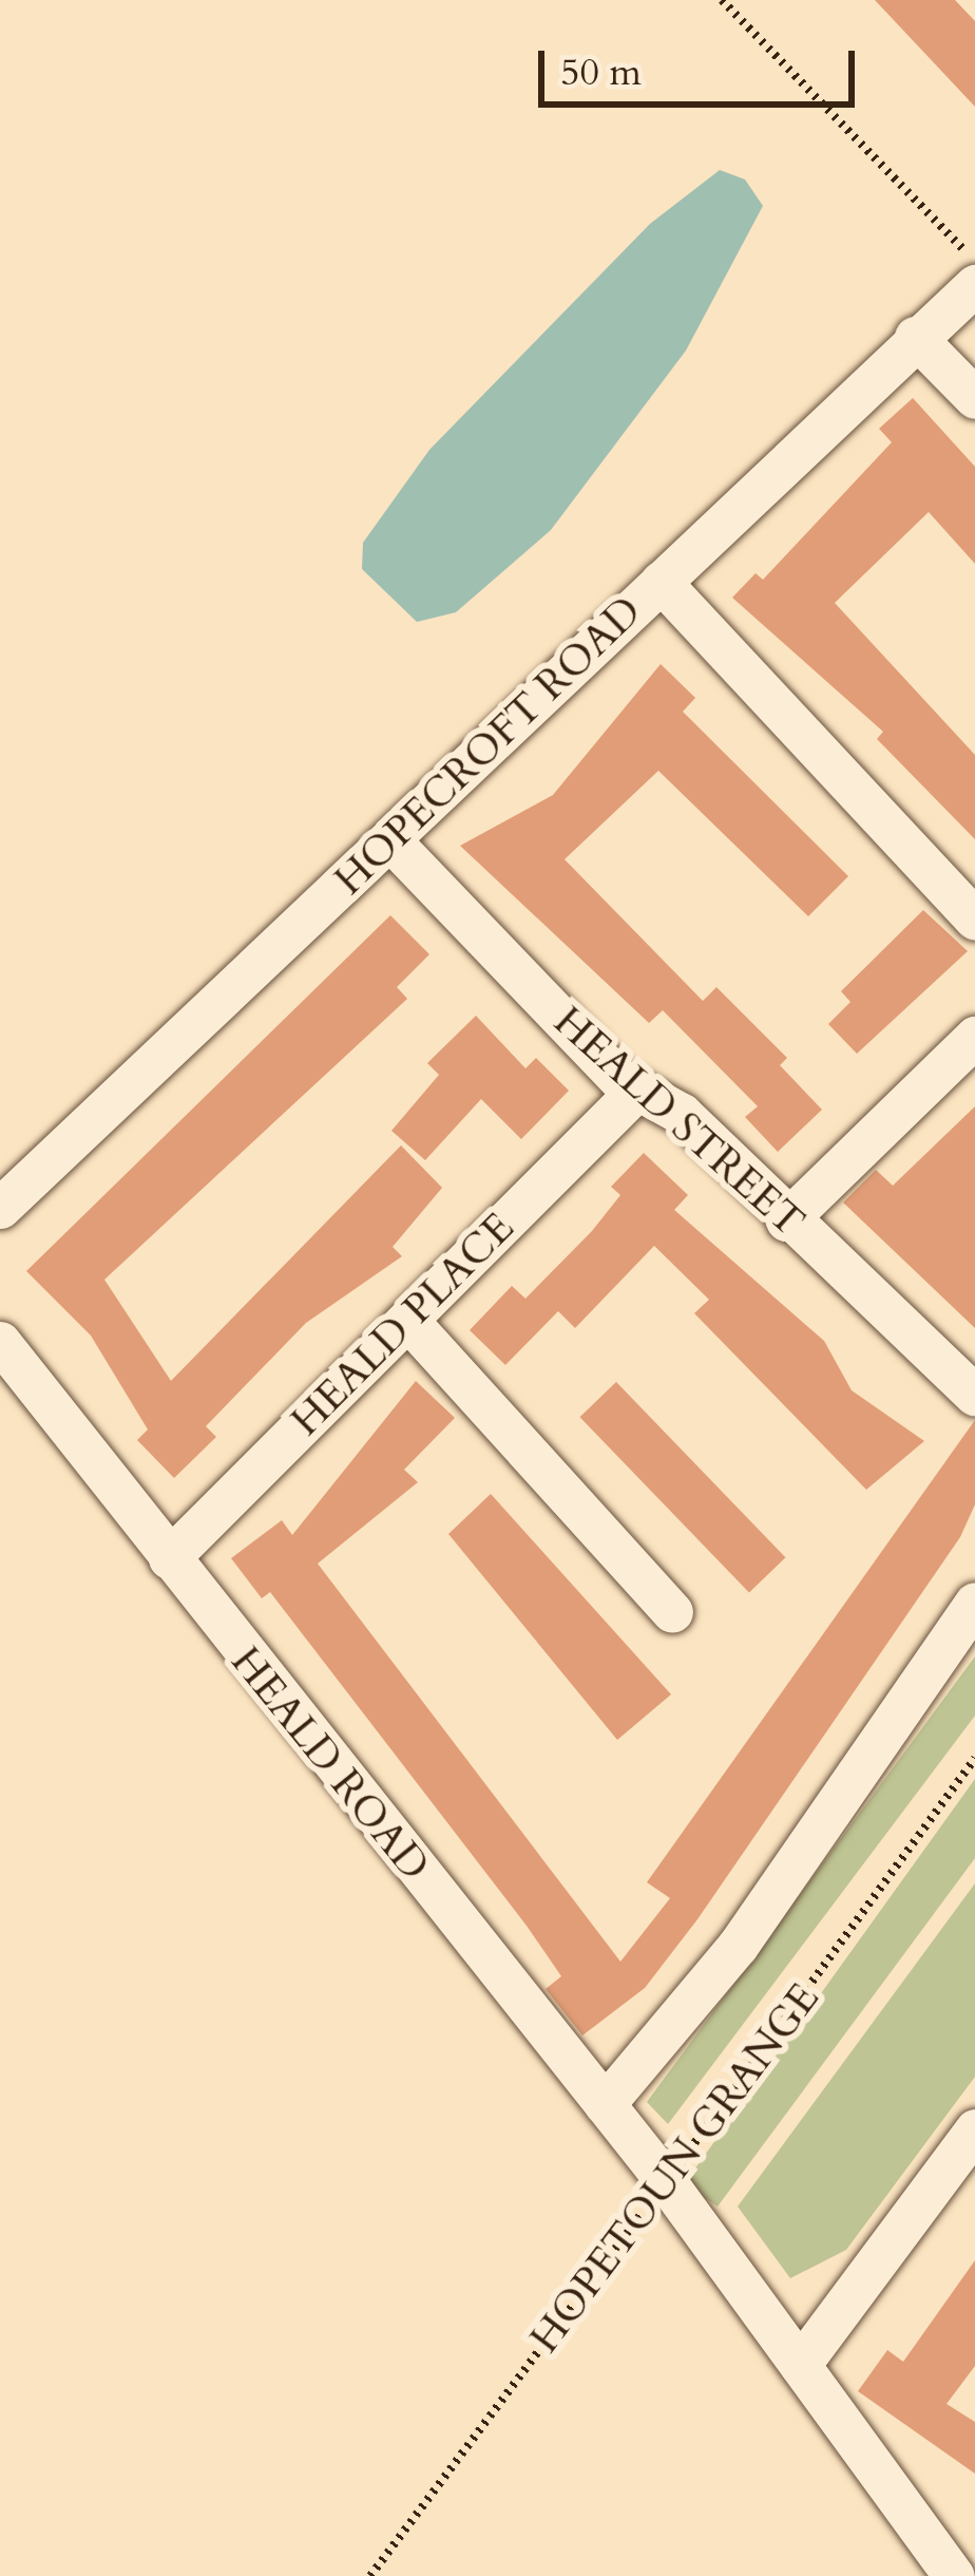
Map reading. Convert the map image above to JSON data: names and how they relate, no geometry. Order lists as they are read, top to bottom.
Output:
{
  "streets": {
    "street": [
      "HOPECROFT ROAD",
      "HEALD STREET",
      "HEALD PLACE",
      "HEALD ROAD",
      "HOPETOUN GRANGE"
    ]
  },
  "crossings": [
    ["HOPECROFT ROAD", "HEALD STREET"],
    ["HEALD STREET", "HEALD PLACE"],
    ["HEALD PLACE", "HEALD ROAD"],
    ["HEALD ROAD", "HOPETOUN GRANGE"]
  ],
  "scale_bar": "50 m"
}
